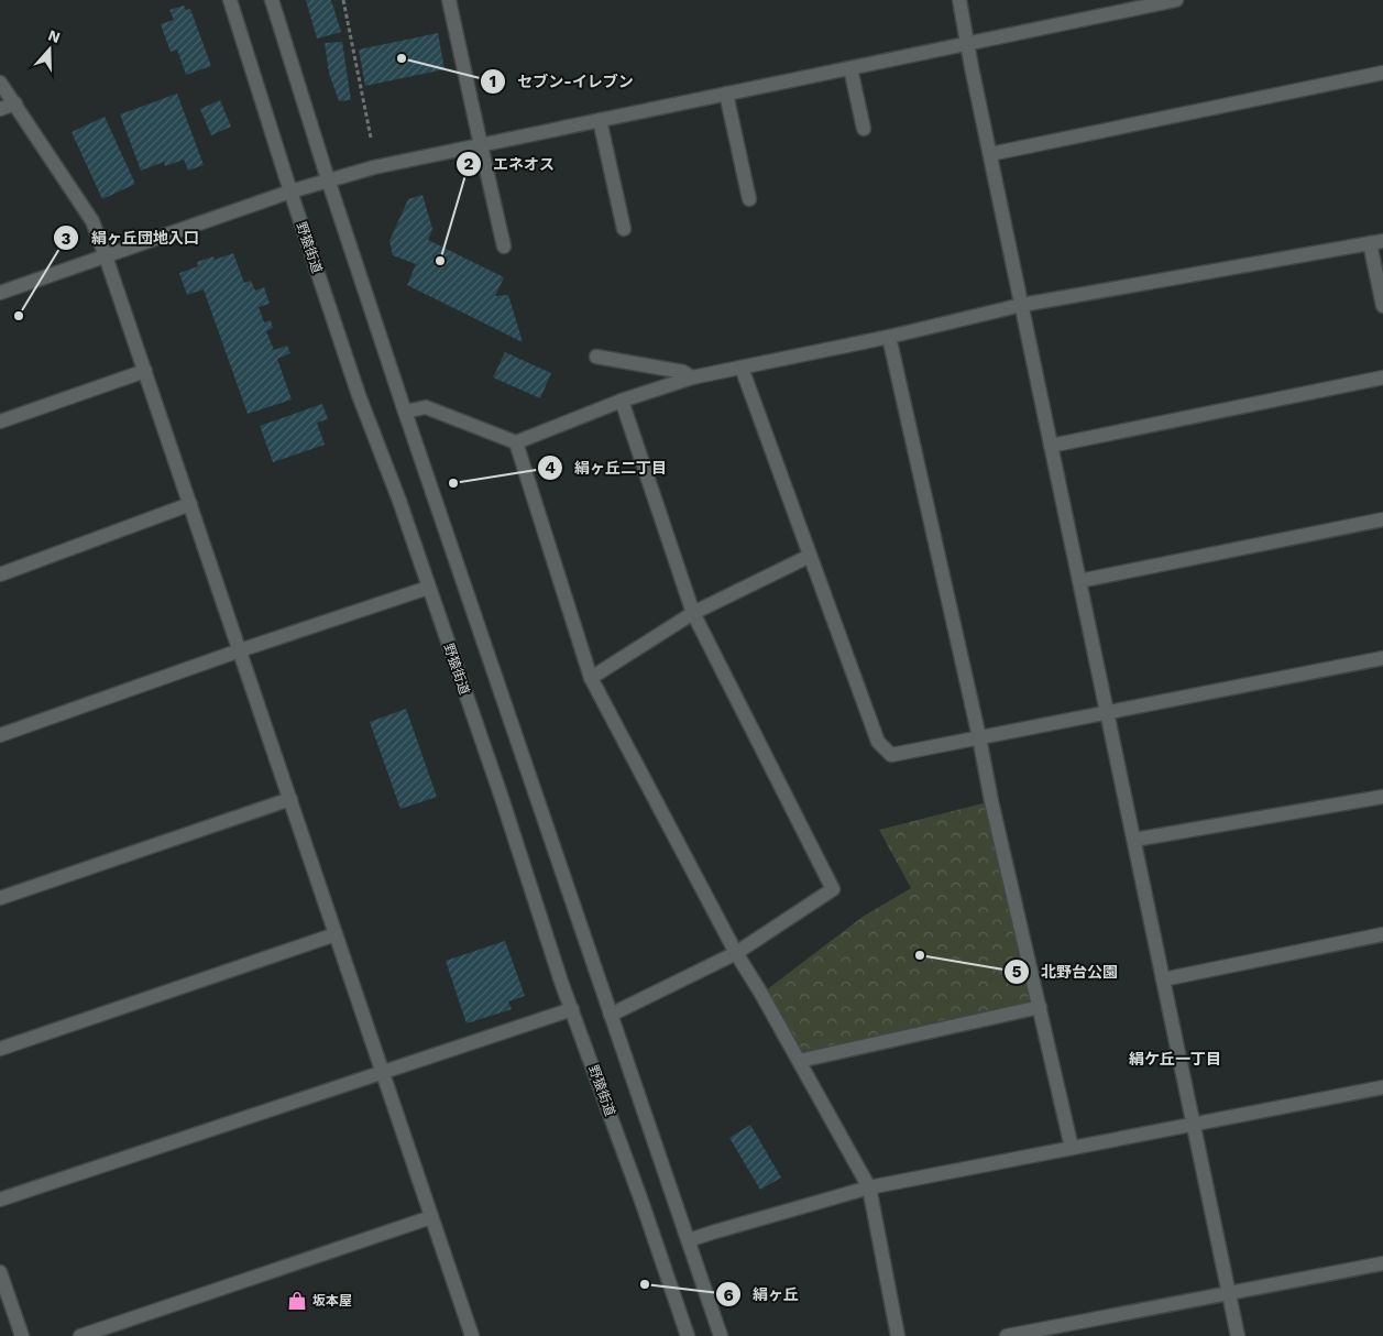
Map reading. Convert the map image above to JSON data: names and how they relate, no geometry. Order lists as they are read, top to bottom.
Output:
{
  "streets": {
    "street": ["野猿街道"]
  },
  "districts": ["絹ケ丘一丁目"],
  "places": {
    "other": [
      "セブン-イレブン",
      "エネオス",
      "絹ヶ丘団地入口",
      "絹ヶ丘二丁目",
      "北野台公園",
      "絹ヶ丘"
    ],
    "shop": ["坂本屋"]
  },
  "north": "top"
}
